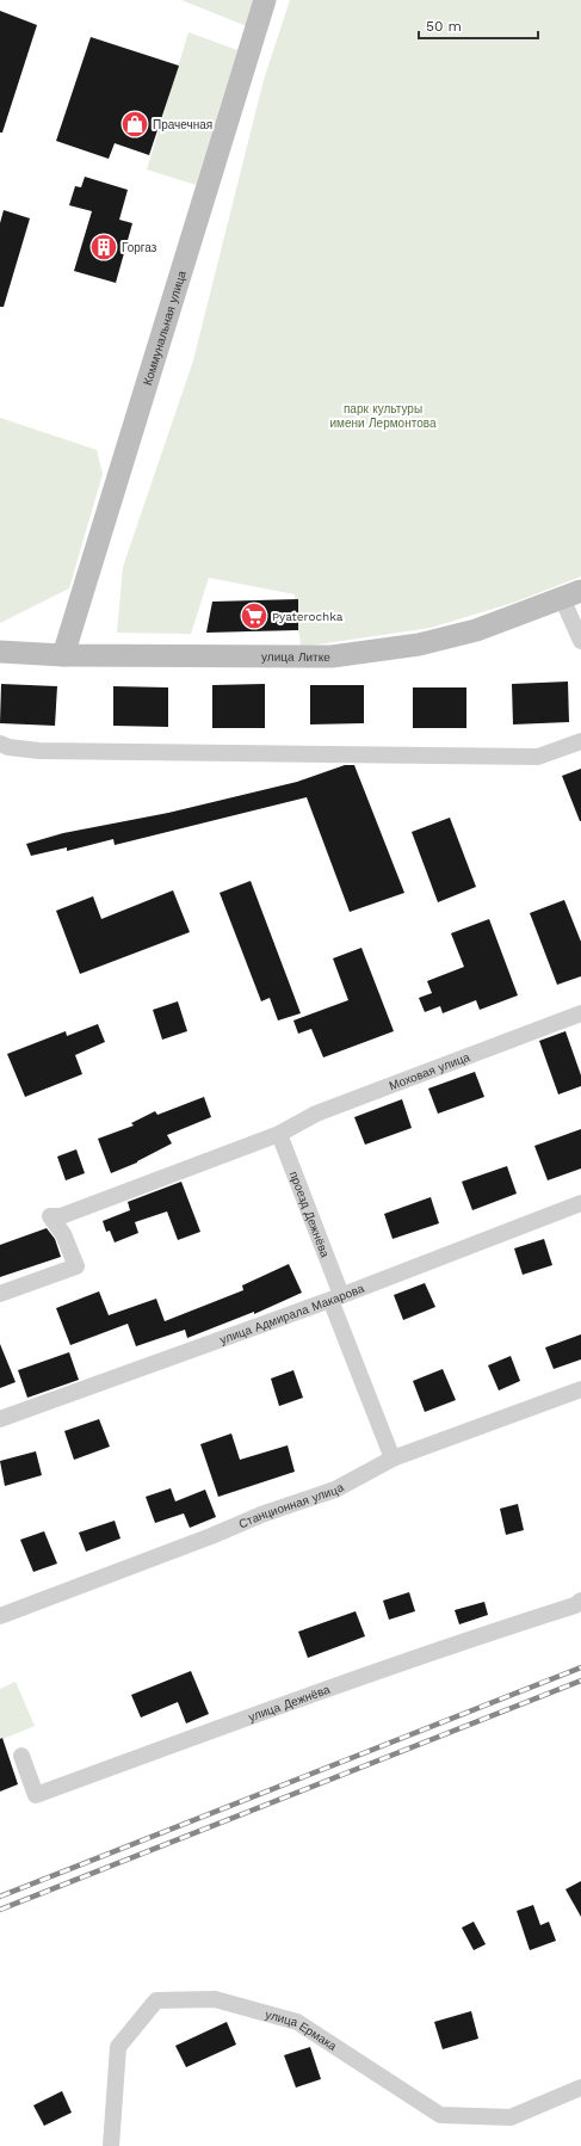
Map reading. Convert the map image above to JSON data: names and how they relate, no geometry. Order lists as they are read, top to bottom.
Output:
{
  "streets": {
    "street": [
      "Коммунальная улица",
      "улица Литке",
      "Моховая улица",
      "проезд Дежнёва",
      "улица Адмирала Макарова",
      "Станционная улица",
      "улица Дежнёва",
      "улица Ермака"
    ]
  },
  "crossings": [
    ["Коммунальная улица", "улица Литке"],
    ["Моховая улица", "проезд Дежнёва"],
    ["проезд Дежнёва", "улица Адмирала Макарова"],
    ["проезд Дежнёва", "Станционная улица"]
  ],
  "parks": ["парк культуры имени Лермонтова"],
  "places": {
    "shop": ["Прачечная"],
    "building": ["Горгаз"],
    "supermarket": ["Pyaterochka"]
  },
  "scale_bar": "50 m"
}
